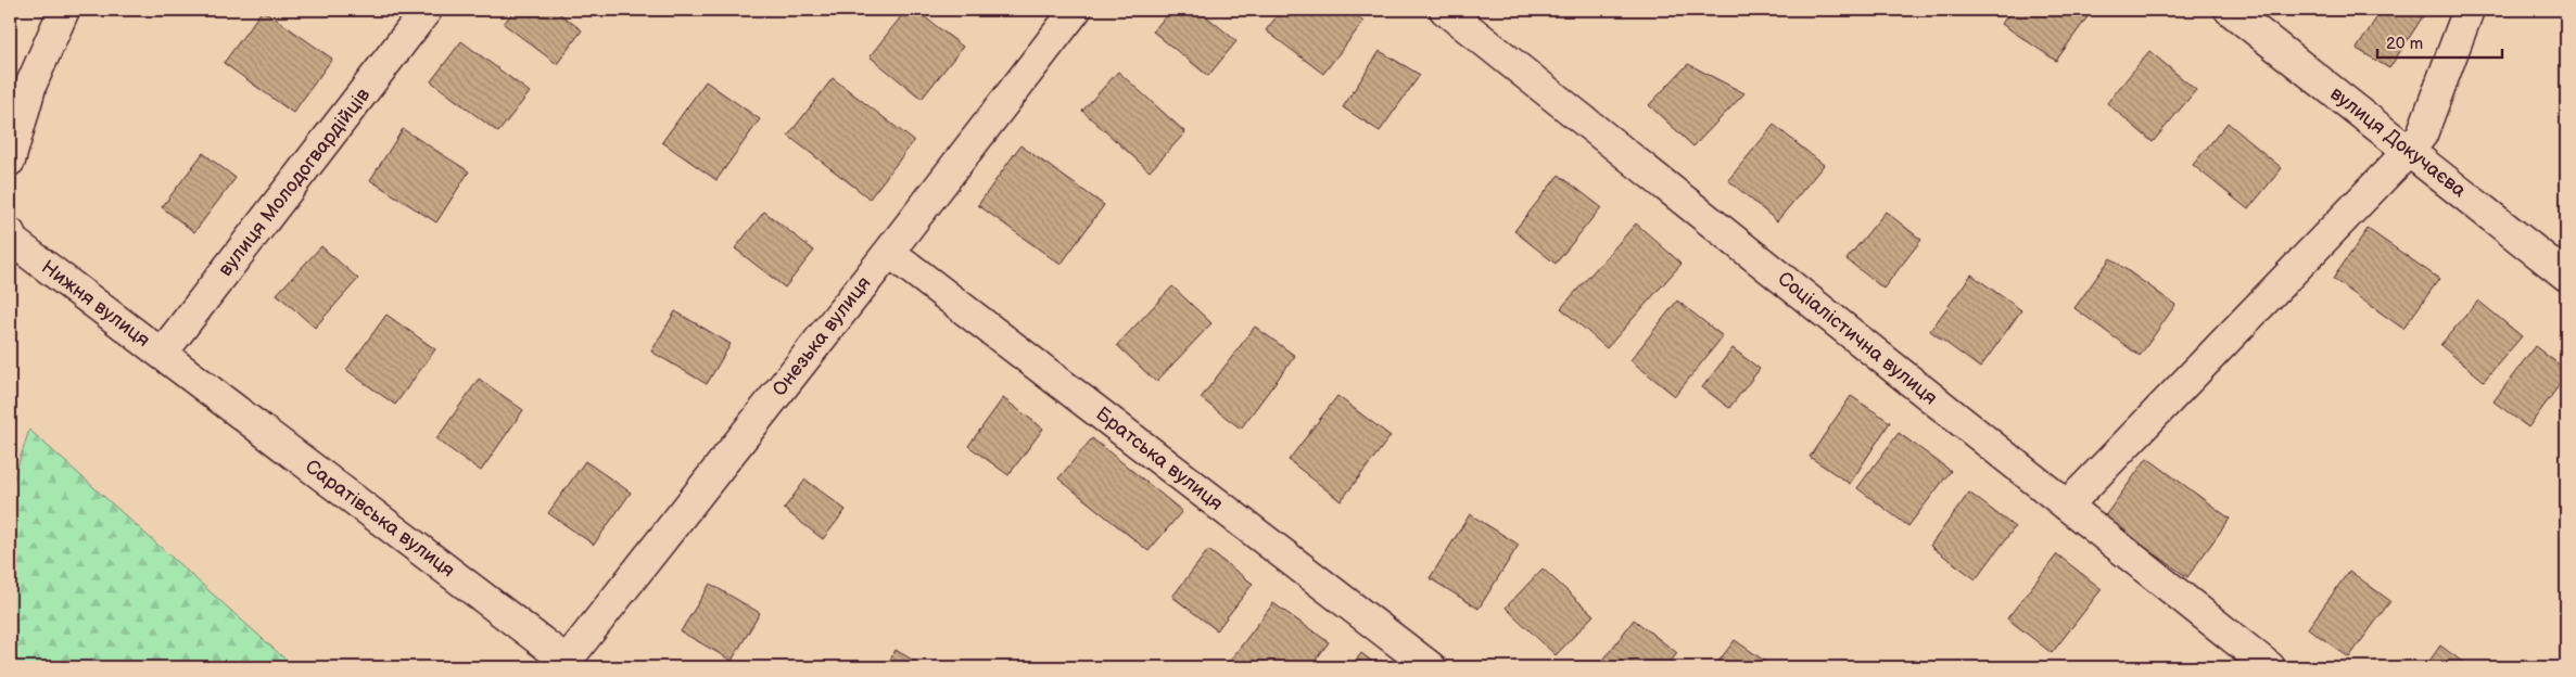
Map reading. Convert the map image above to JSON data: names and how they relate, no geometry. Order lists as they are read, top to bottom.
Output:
{
  "streets": {
    "street": [
      "вулиця Докучаєва",
      "вулиця Молодогвардійців",
      "Нижня вулиця",
      "Онезька вулиця",
      "Соціалістична вулиця",
      "Братська вулиця",
      "Саратівська вулиця"
    ]
  },
  "crossings": [
    ["вулиця Молодогвардійців", "Нижня вулиця"],
    ["Нижня вулиця", "Саратівська вулиця"],
    ["Онезька вулиця", "Братська вулиця"],
    ["Онезька вулиця", "Саратівська вулиця"]
  ],
  "scale_bar": "20 m"
}
